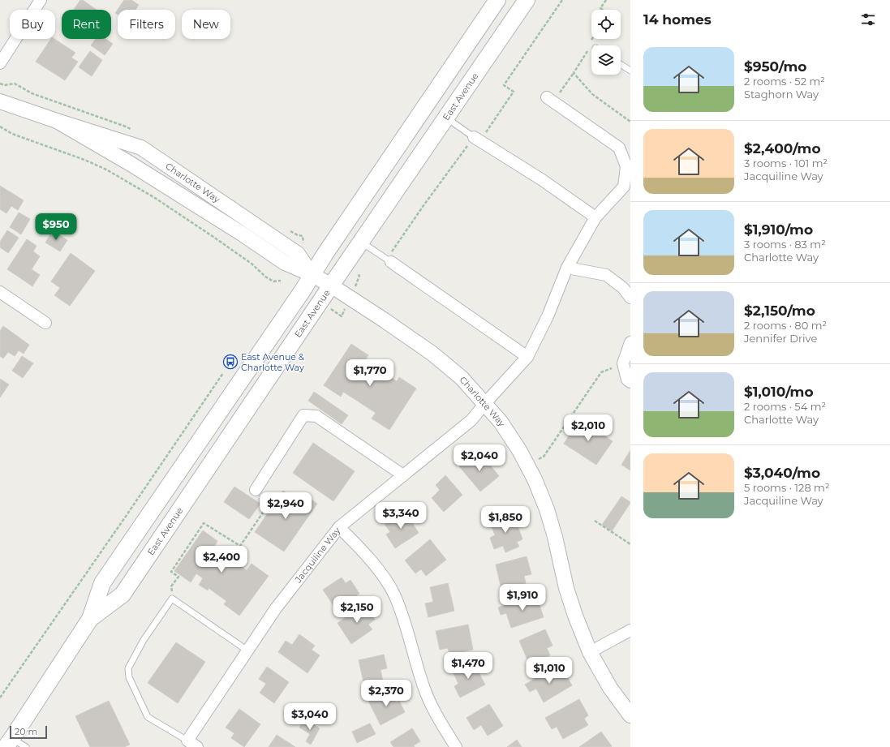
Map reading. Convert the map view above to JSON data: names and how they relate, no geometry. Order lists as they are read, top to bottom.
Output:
{
  "streets": {
    "main road": ["East Avenue"],
    "street": ["Charlotte Way", "Jacquiline Way"]
  },
  "crossings": [
    ["East Avenue", "Charlotte Way"],
    ["Charlotte Way", "Jacquiline Way"]
  ],
  "places": {
    "bus stop": ["East Avenue & Charlotte Way"]
  },
  "scale_bar": "20 m",
  "page": {
    "heading": "14 homes",
    "chip": [
      "Buy",
      "Rent",
      "Filters",
      "New"
    ],
    "list": [
      {
        "name": "$950/mo",
        "note": "2 rooms · 52 m² · Staghorn Way"
      },
      {
        "name": "$2,400/mo",
        "note": "3 rooms · 101 m² · Jacquiline Way"
      },
      {
        "name": "$1,910/mo",
        "note": "3 rooms · 83 m² · Charlotte Way"
      },
      {
        "name": "$2,150/mo",
        "note": "2 rooms · 80 m² · Jennifer Drive"
      },
      {
        "name": "$1,010/mo",
        "note": "2 rooms · 54 m² · Charlotte Way"
      },
      {
        "name": "$3,040/mo",
        "note": "5 rooms · 128 m² · Jacquiline Way"
      }
    ],
    "price": [
      "$950",
      "$1,770",
      "$2,010",
      "$2,040",
      "$2,940",
      "$3,340",
      "$1,850",
      "$2,400",
      "$1,910",
      "$2,150",
      "$1,470",
      "$1,010",
      "$2,370",
      "$3,040"
    ],
    "scale": "20 m"
  }
}
